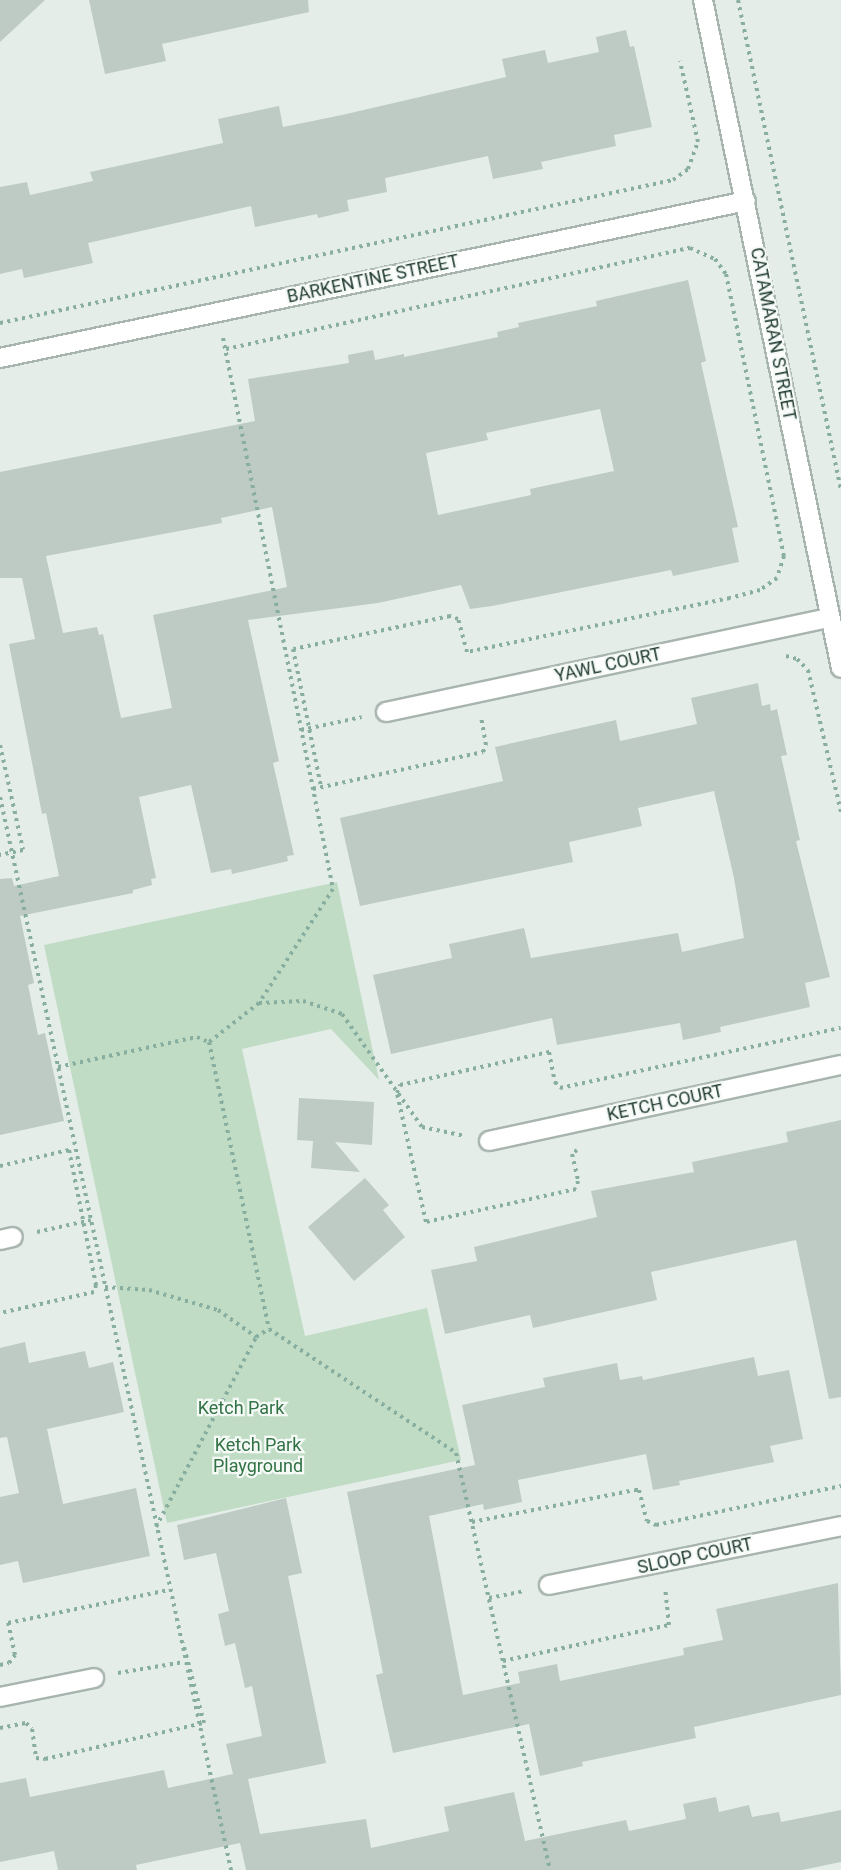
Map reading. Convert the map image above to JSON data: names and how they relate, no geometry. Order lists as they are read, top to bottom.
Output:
{
  "streets": {
    "street": [
      "BARKENTINE STREET",
      "CATAMARAN STREET",
      "YAWL COURT",
      "KETCH COURT",
      "SLOOP COURT"
    ]
  },
  "crossings": [
    ["BARKENTINE STREET", "CATAMARAN STREET"],
    ["CATAMARAN STREET", "YAWL COURT"]
  ],
  "parks": ["Ketch Park", "Ketch Park Playground"]
}
